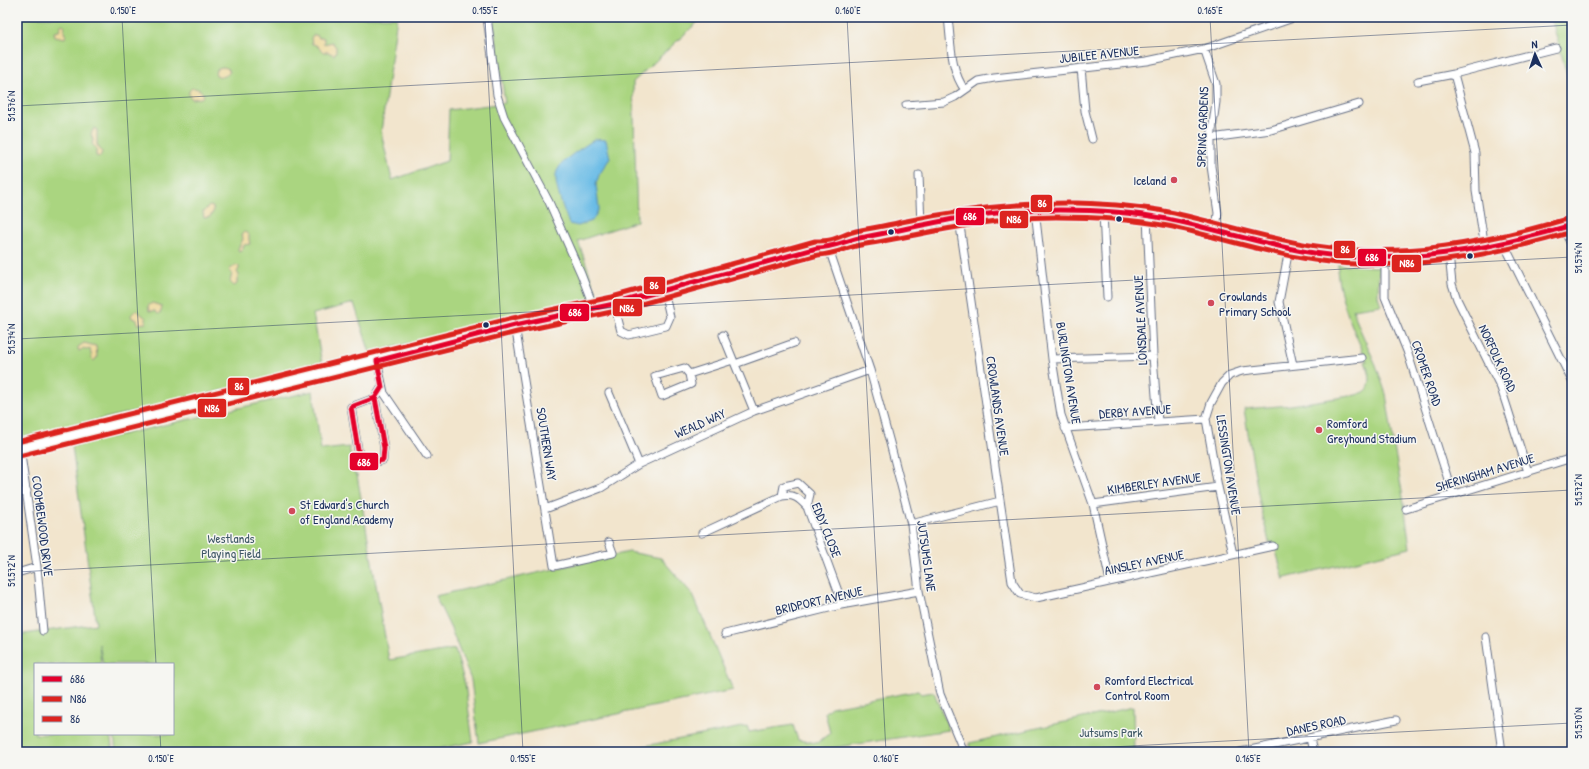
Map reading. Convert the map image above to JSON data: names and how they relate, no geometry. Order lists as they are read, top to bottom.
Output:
{
  "streets": {
    "street": [
      "JUBILEE AVENUE",
      "SPRING GARDENS",
      "LONSDALE AVENUE",
      "NORFOLK ROAD",
      "BURLINGTON AVENUE",
      "CROMER ROAD",
      "CROWLANDS AVENUE",
      "DERBY AVENUE",
      "WEALD WAY",
      "SOUTHERN WAY",
      "LESSINGTON AVENUE",
      "SHERINGHAM AVENUE",
      "KIMBERLEY AVENUE",
      "COOMBEWOOD DRIVE",
      "EDDY CLOSE",
      "JUTSUMS LANE",
      "AINSLEY AVENUE",
      "BRIDPORT AVENUE",
      "DANES ROAD"
    ]
  },
  "crossings": [
    ["JUBILEE AVENUE", "SPRING GARDENS"],
    ["LONSDALE AVENUE", "DERBY AVENUE"],
    ["NORFOLK ROAD", "SHERINGHAM AVENUE"],
    ["BURLINGTON AVENUE", "DERBY AVENUE"],
    ["BURLINGTON AVENUE", "KIMBERLEY AVENUE"],
    ["BURLINGTON AVENUE", "AINSLEY AVENUE"],
    ["CROMER ROAD", "SHERINGHAM AVENUE"],
    ["CROWLANDS AVENUE", "AINSLEY AVENUE"],
    ["DERBY AVENUE", "LESSINGTON AVENUE"],
    ["WEALD WAY", "SOUTHERN WAY"],
    ["WEALD WAY", "JUTSUMS LANE"],
    ["LESSINGTON AVENUE", "KIMBERLEY AVENUE"],
    ["LESSINGTON AVENUE", "AINSLEY AVENUE"],
    ["EDDY CLOSE", "BRIDPORT AVENUE"],
    ["JUTSUMS LANE", "BRIDPORT AVENUE"]
  ],
  "parks": ["Westlands Playing Field", "Jutsums Park"],
  "places": [
    "Iceland",
    "Crowlands Primary School",
    "Romford Greyhound Stadium",
    "St Edward's Church of England Academy",
    "Romford Electrical Control Room"
  ],
  "lines": ["transit line 86", "transit line 686", "transit line N86"],
  "legend": ["686", "N86", "86"],
  "north": "top",
  "coordinates": [
    "0.150°E",
    "0.155°E",
    "0.160°E",
    "0.165°E",
    "51.576°N",
    "51.574°N",
    "51.572°N",
    "51.570°N"
  ]
}
